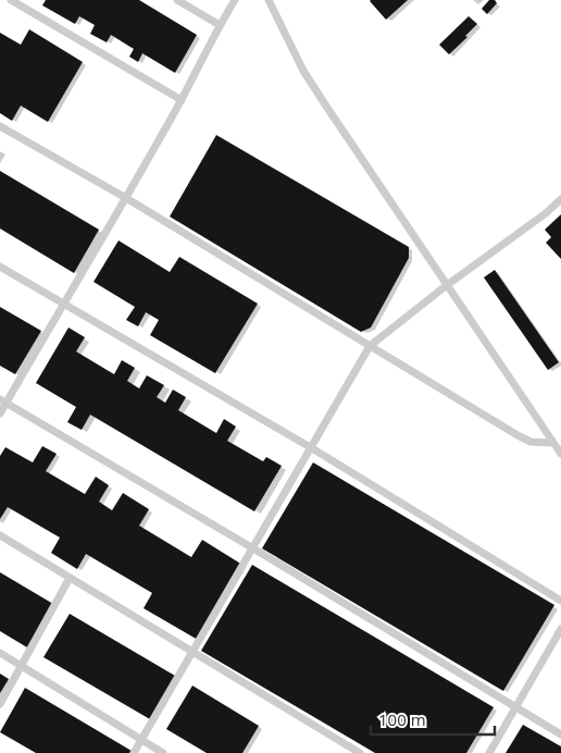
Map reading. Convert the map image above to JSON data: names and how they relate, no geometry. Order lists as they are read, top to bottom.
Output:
{
  "scale_bar": "100 m"
}
